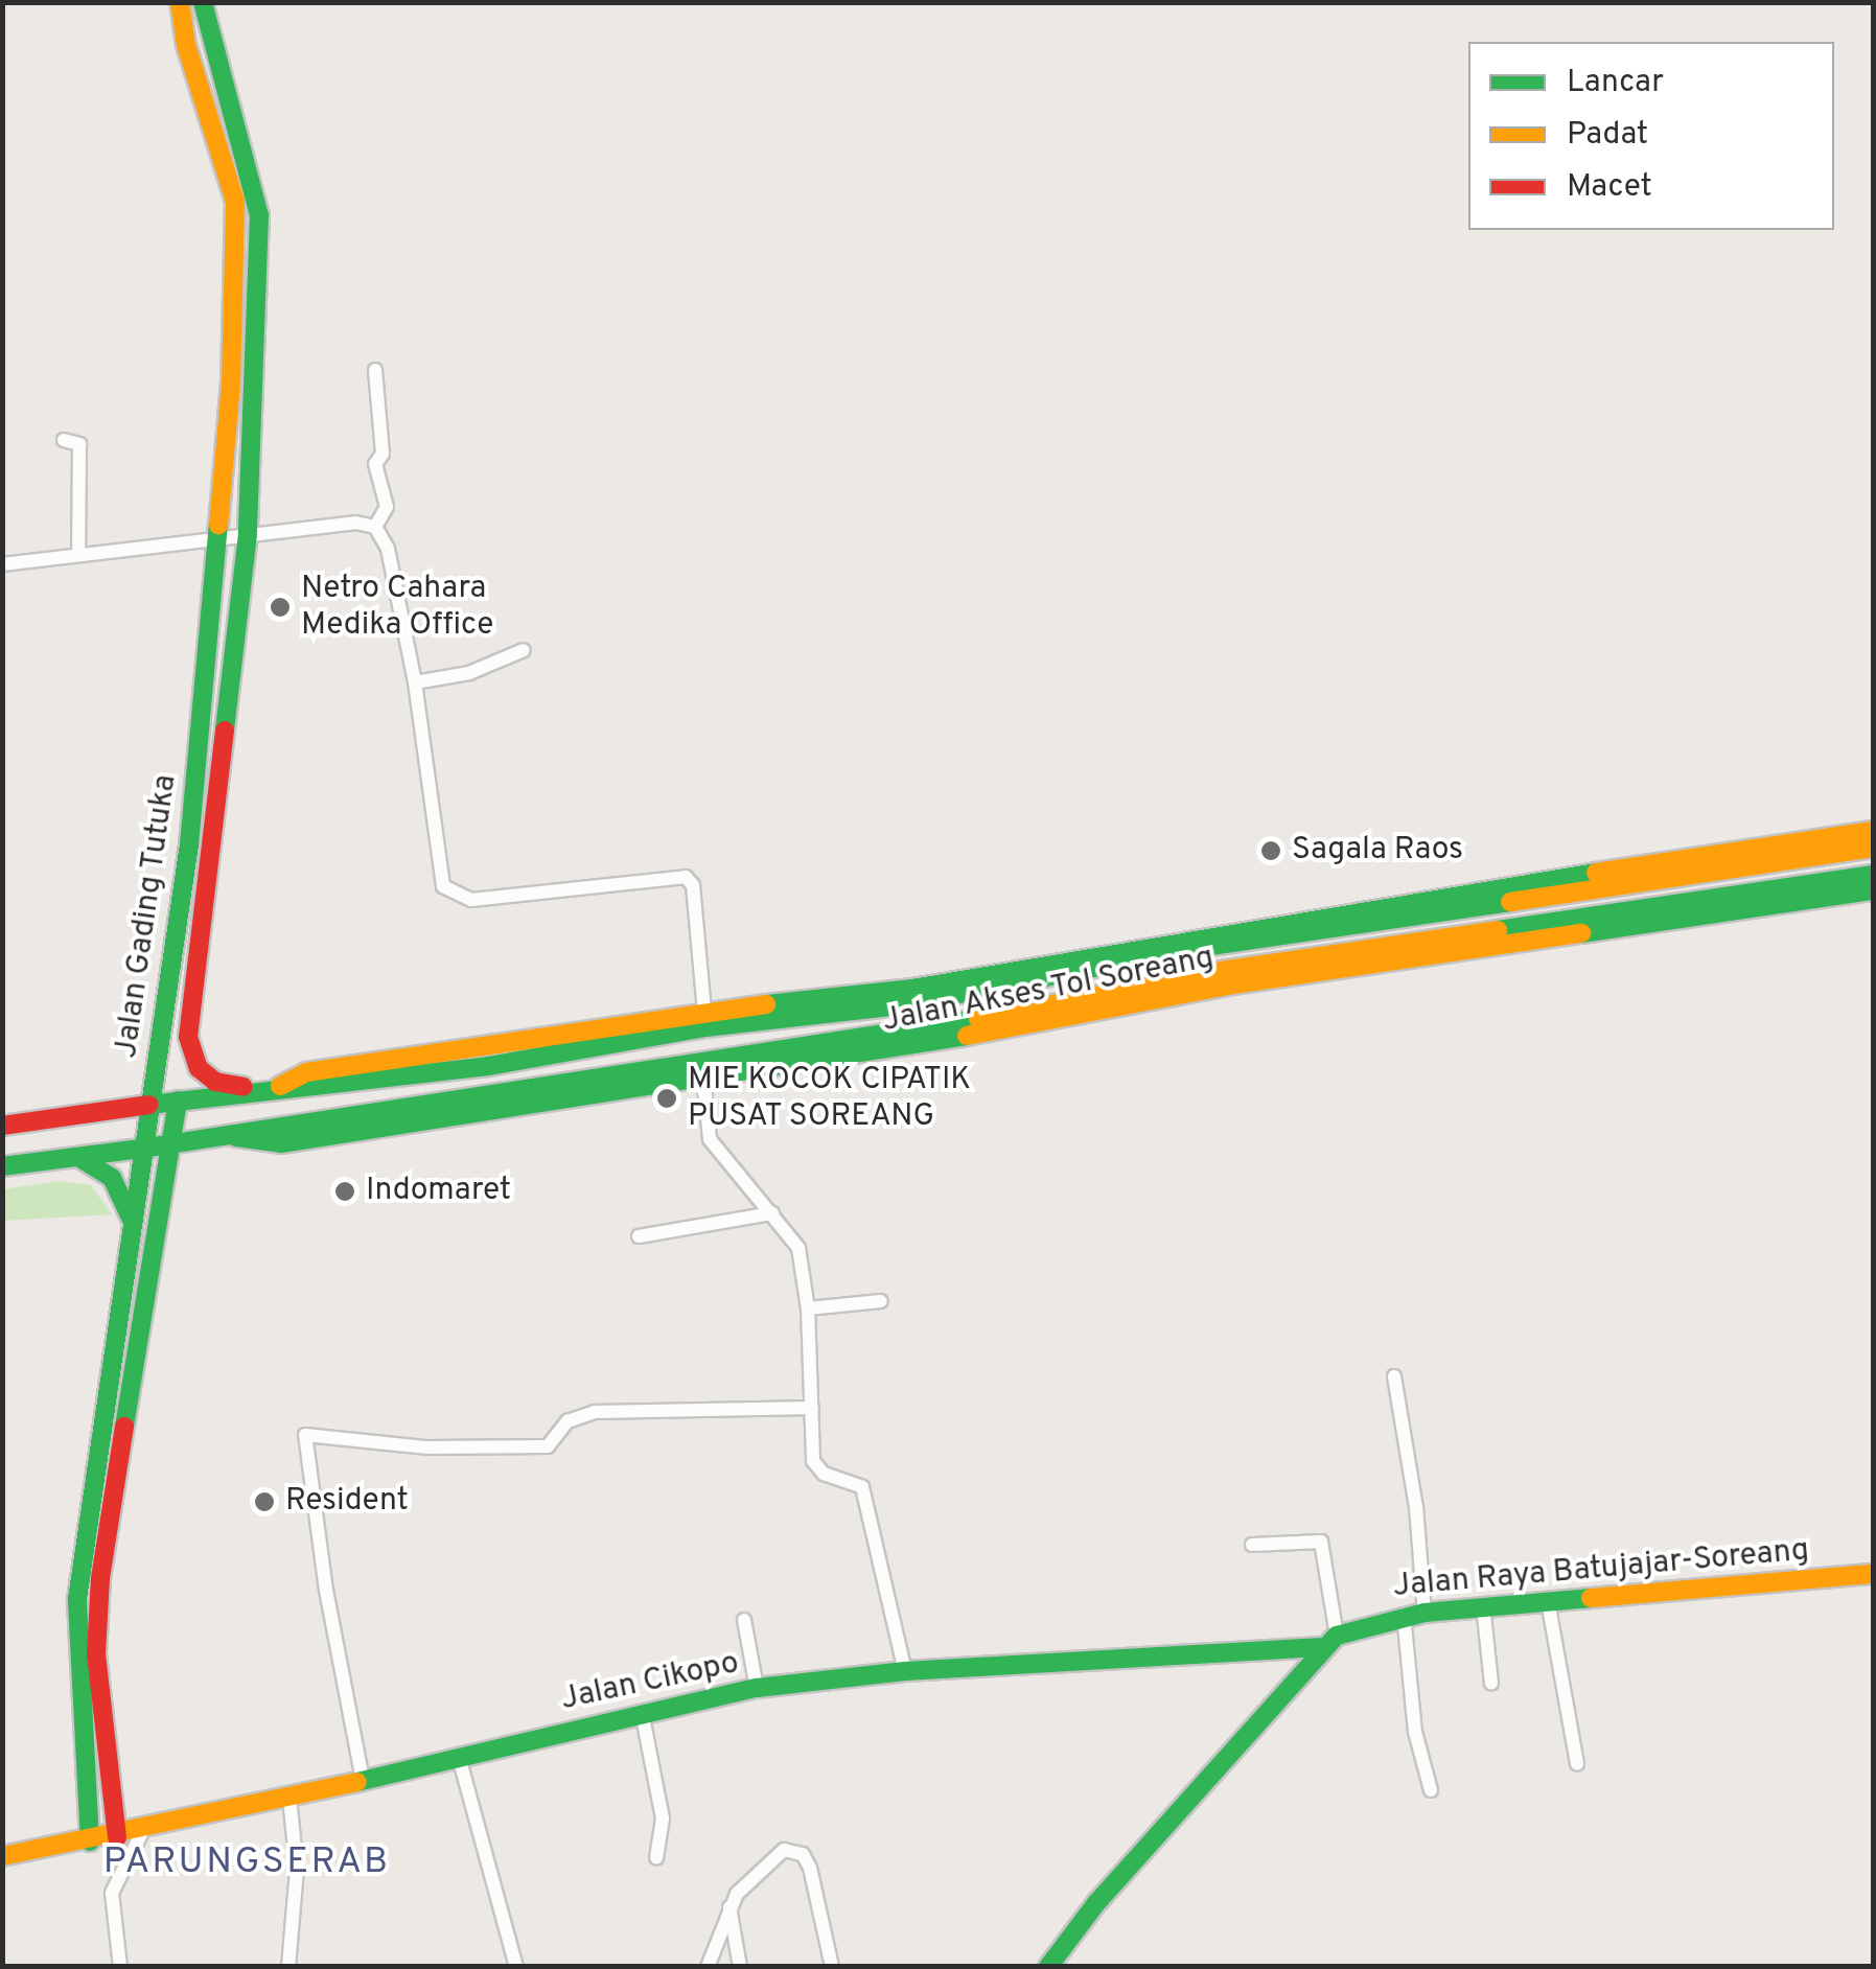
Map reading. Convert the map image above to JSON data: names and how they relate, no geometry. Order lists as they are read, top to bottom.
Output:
{
  "streets": {
    "main road": [
      "Jalan Gading Tutuka",
      "Jalan Akses Tol Soreang",
      "Jalan Raya Batujajar-Soreang",
      "Jalan Cikopo"
    ]
  },
  "crossings": [
    ["Jalan Gading Tutuka", "Jalan Akses Tol Soreang"],
    ["Jalan Gading Tutuka", "Jalan Cikopo"],
    ["Jalan Raya Batujajar-Soreang", "Jalan Cikopo"]
  ],
  "districts": ["PARUNGSERAB"],
  "places": [
    "Netro Cahara Medika Office",
    "Sagala Raos",
    "MIE KOCOK CIPATIK PUSAT SOREANG",
    "Indomaret",
    "Resident"
  ],
  "legend": ["Lancar", "Padat", "Macet"]
}
